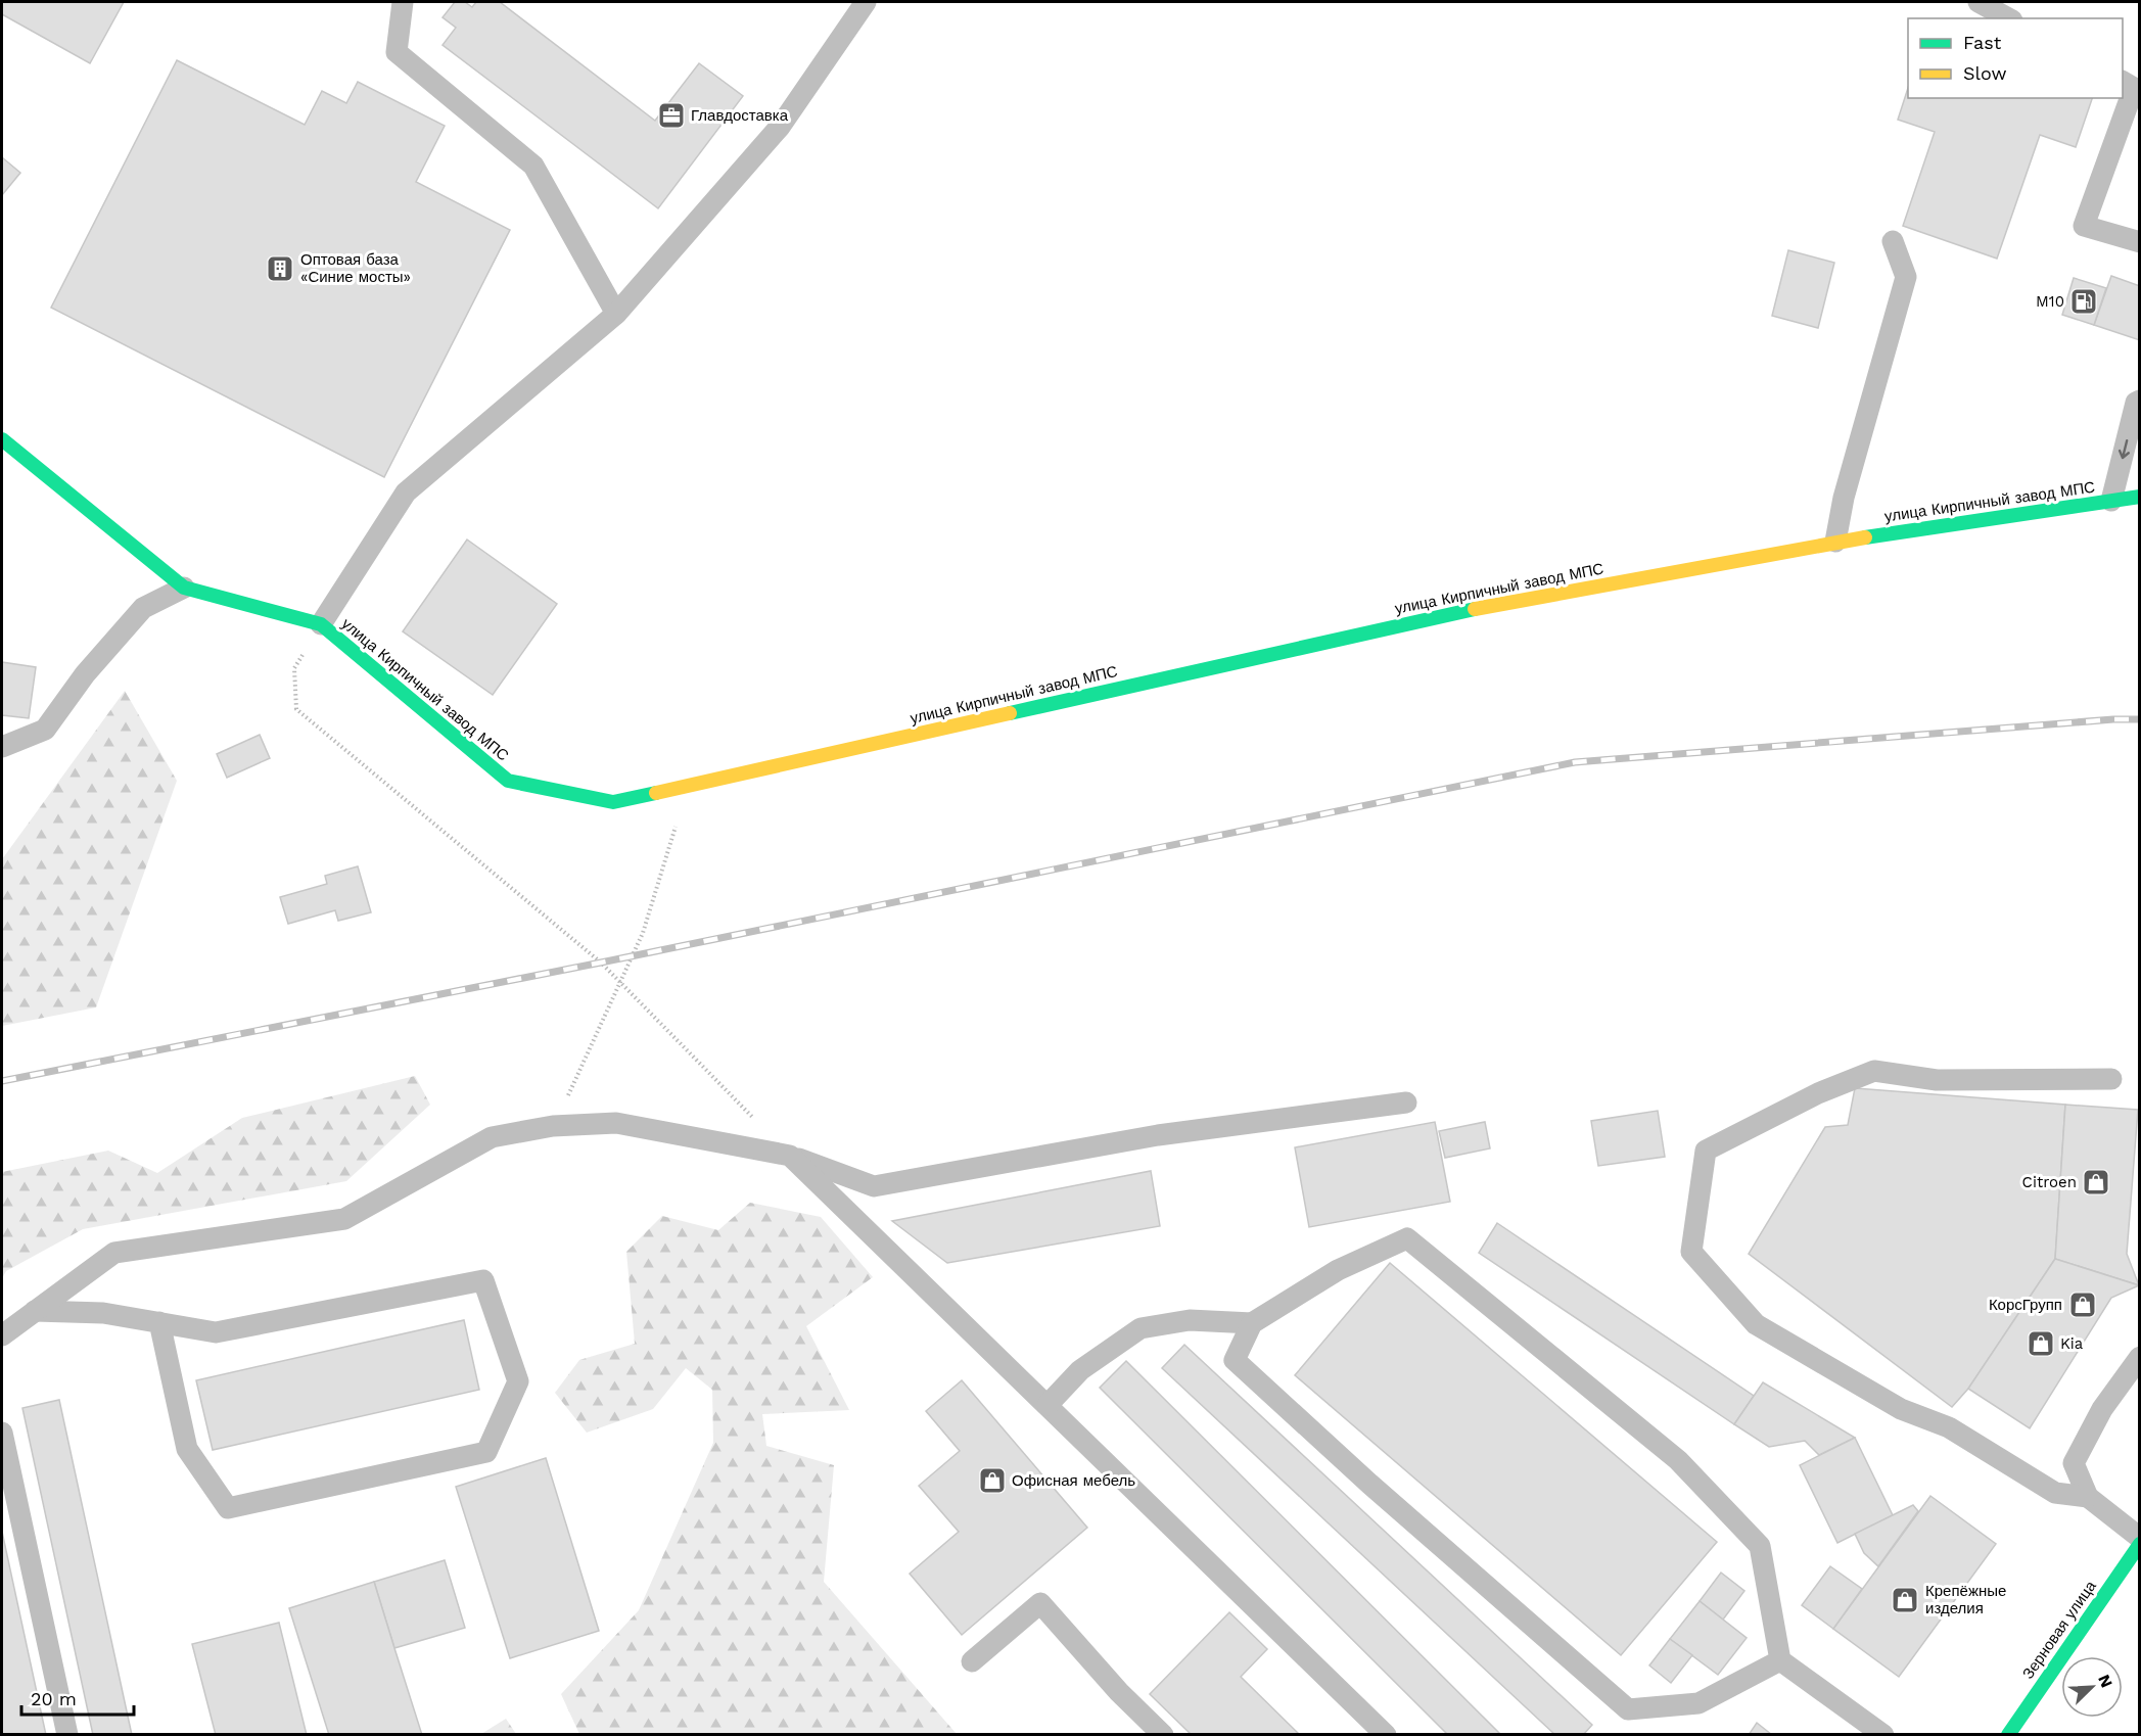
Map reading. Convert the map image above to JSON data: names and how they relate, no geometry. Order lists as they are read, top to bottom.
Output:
{
  "streets": {
    "street": ["улица Кирпичный завод МПС", "Зерновая улица"]
  },
  "places": {
    "office": ["Главдоставка"],
    "building": ["Оптовая база «Синие мосты»"],
    "fuel station": ["M10"],
    "shop": [
      "Citroen",
      "КорсГрупп",
      "Kia",
      "Офисная мебель",
      "Крепёжные изделия"
    ]
  },
  "legend": ["Fast", "Slow"],
  "scale_bar": "20 m",
  "north": "top right"
}
